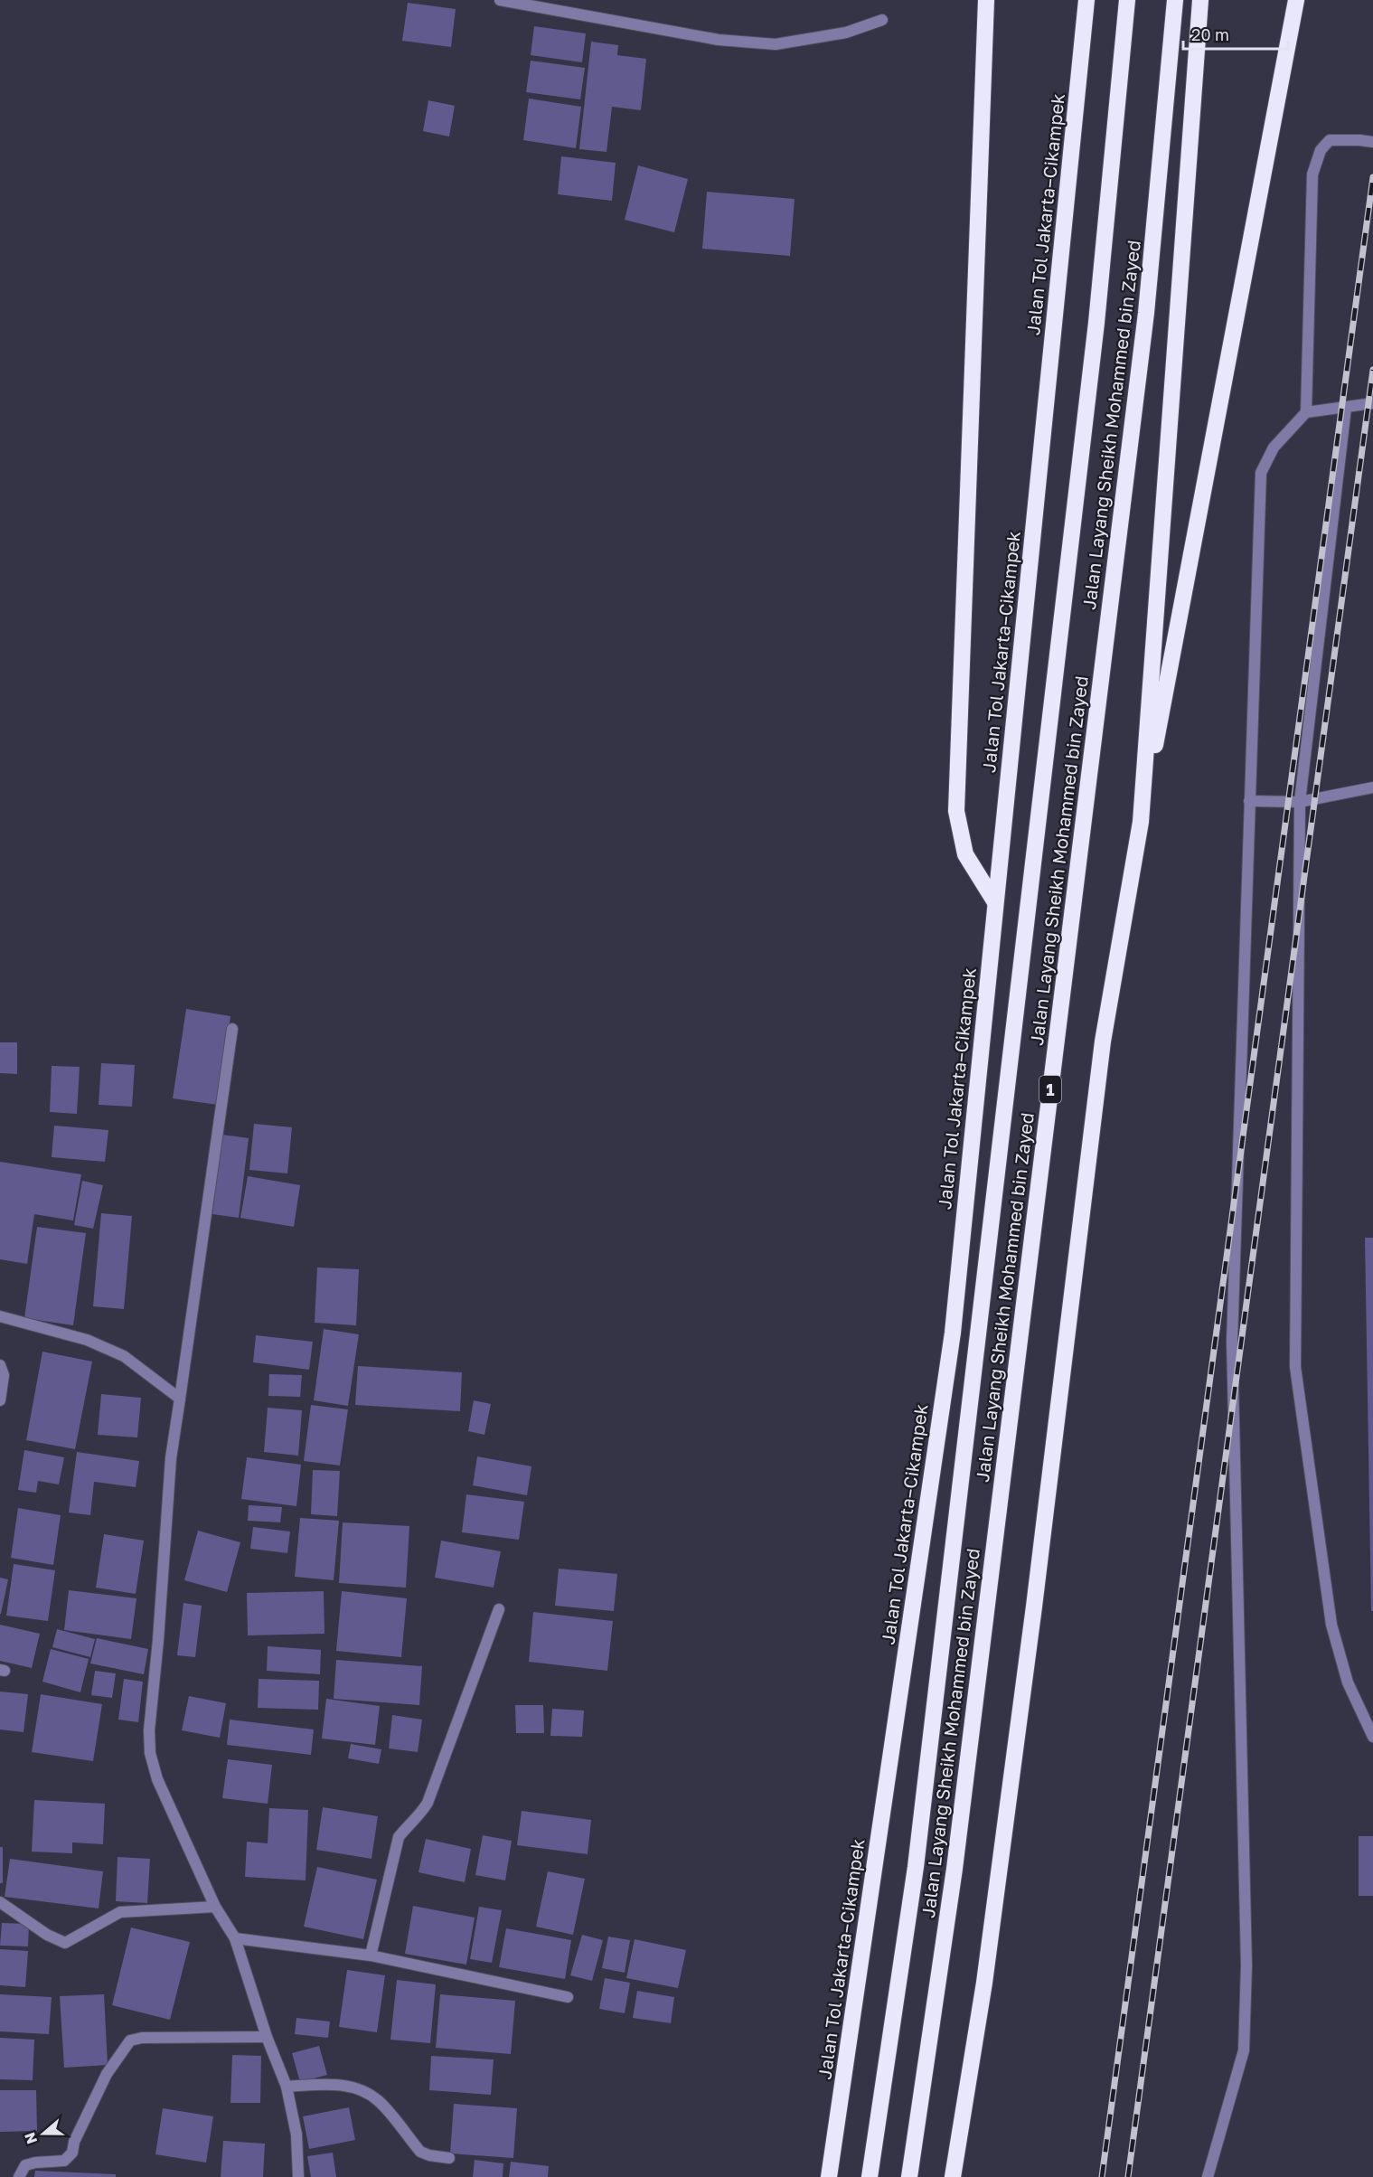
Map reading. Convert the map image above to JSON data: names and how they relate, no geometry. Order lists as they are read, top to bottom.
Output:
{
  "streets": {
    "highway": ["Jalan Tol Jakarta–Cikampek", "Jalan Layang Sheikh Mohammed bin Zayed", "1"]
  },
  "scale_bar": "20 m",
  "north": "left"
}
